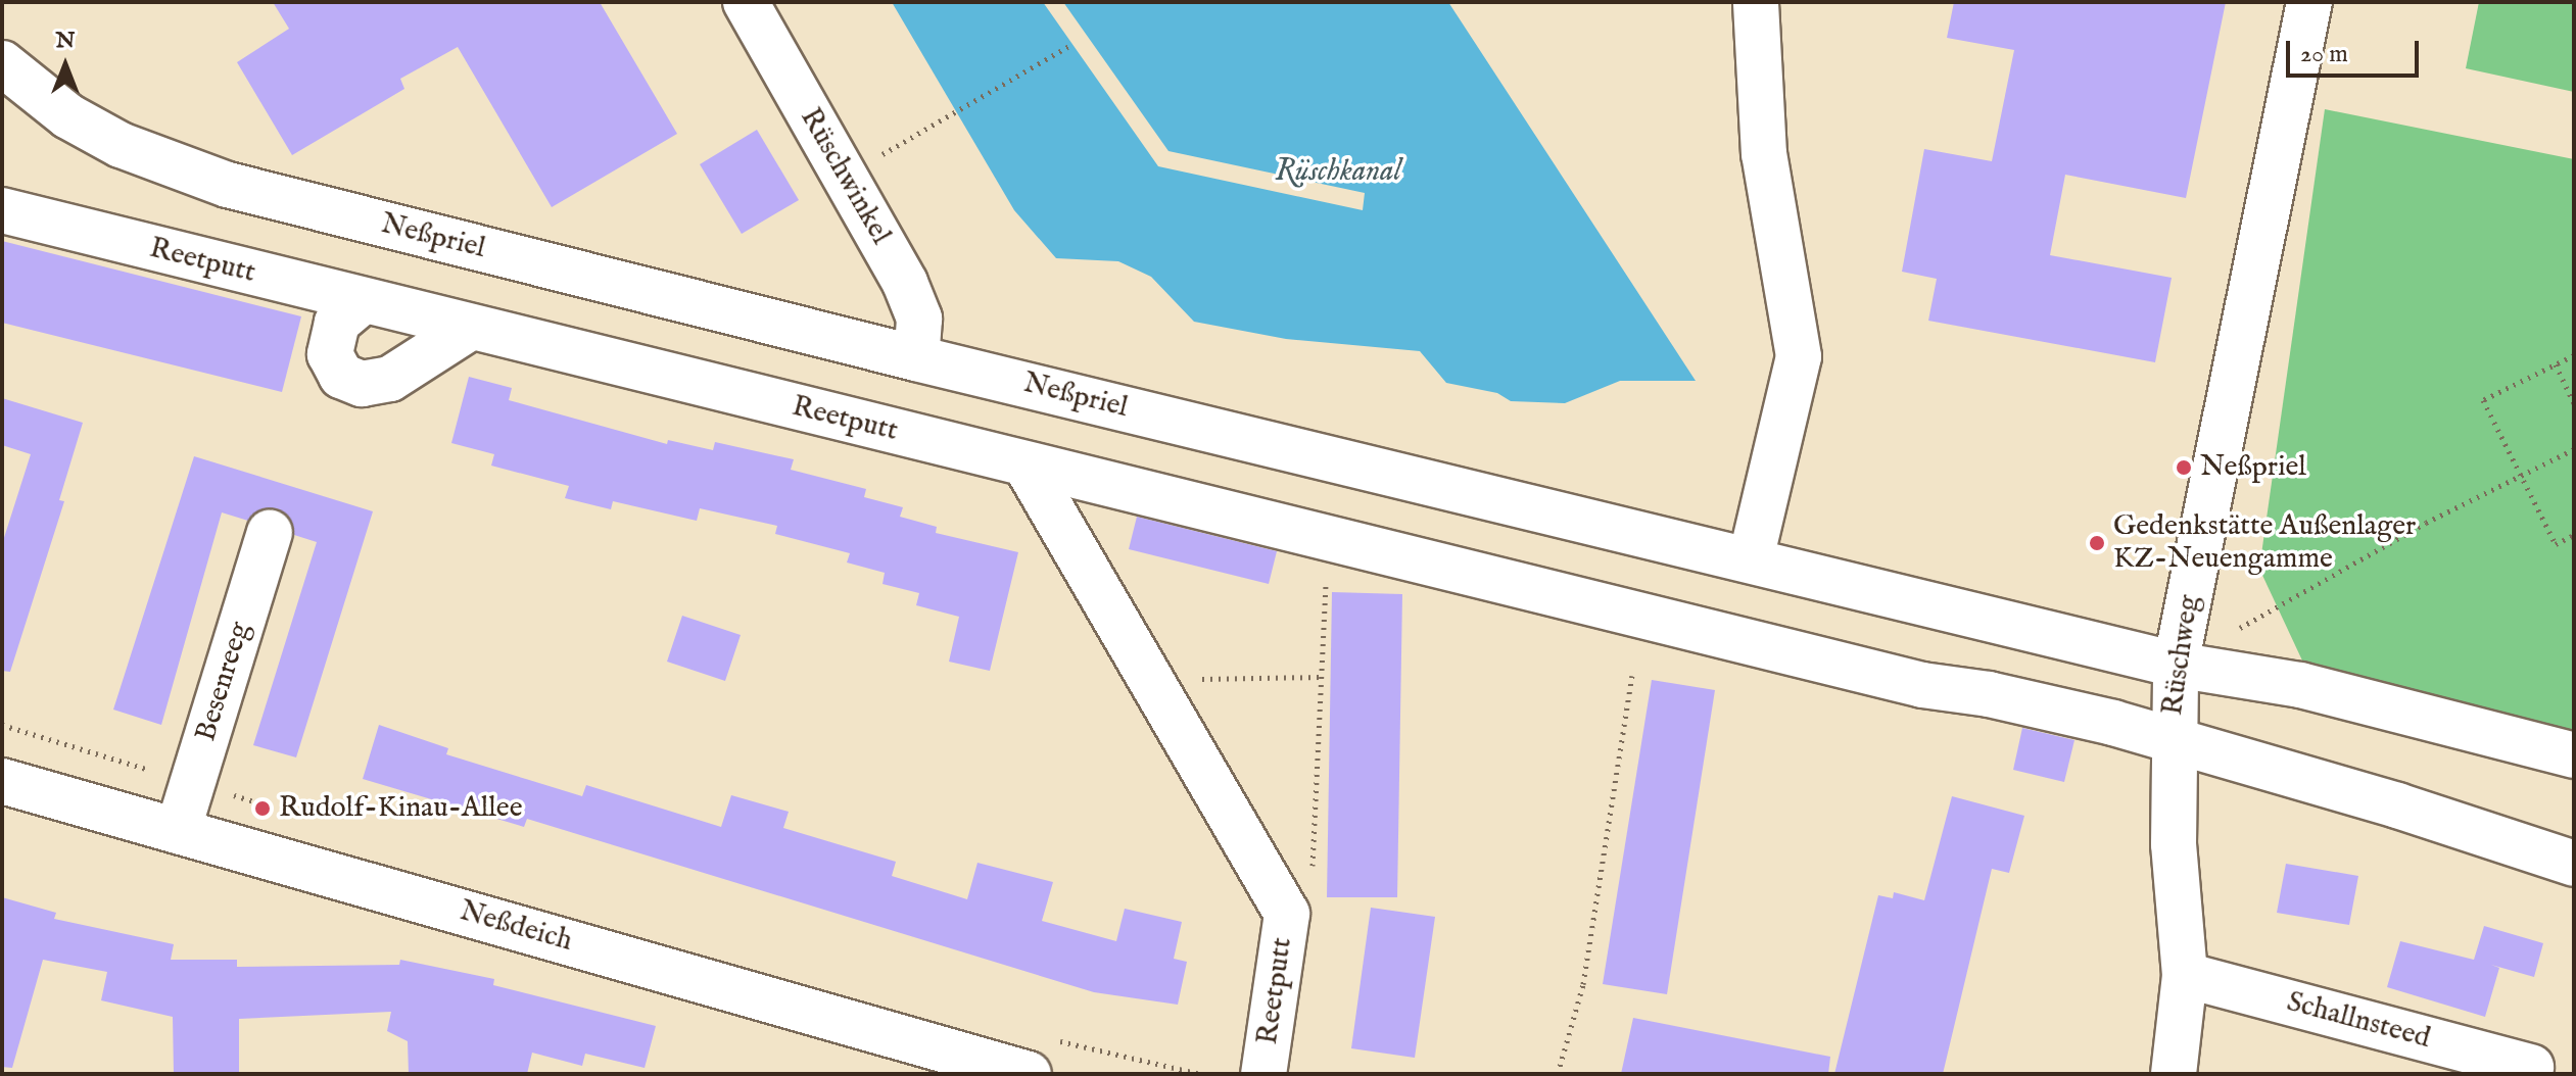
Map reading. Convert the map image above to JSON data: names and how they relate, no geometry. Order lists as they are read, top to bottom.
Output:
{
  "streets": {
    "street": [
      "Rüschwinkel",
      "Neßpriel",
      "Reetputt",
      "Rüschweg",
      "Besenreeg",
      "Neßdeich",
      "Schallnsteed"
    ]
  },
  "crossings": [
    ["Rüschwinkel", "Neßpriel"],
    ["Neßpriel", "Rüschweg"],
    ["Rüschweg", "Schallnsteed"],
    ["Besenreeg", "Neßdeich"]
  ],
  "water": ["Rüschkanal"],
  "places": ["Neßpriel", "Gedenkstätte Außenlager KZ-Neuengamme", "Rudolf-Kinau-Allee"],
  "scale_bar": "20 m",
  "north": "top"
}
